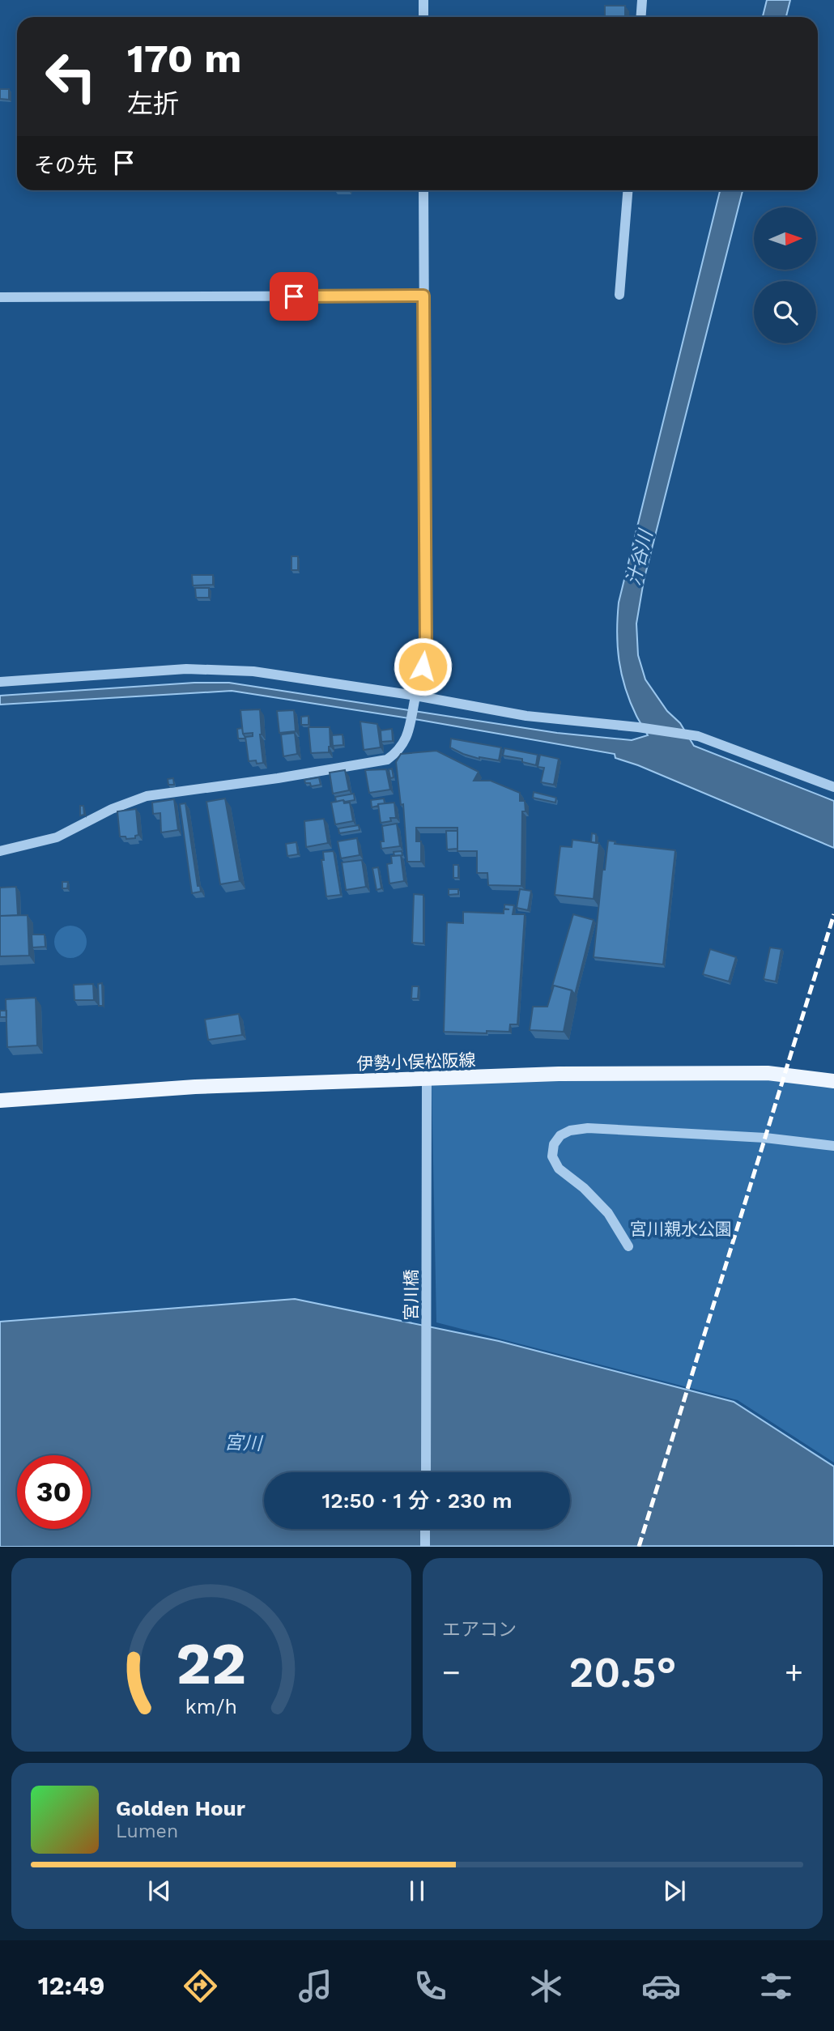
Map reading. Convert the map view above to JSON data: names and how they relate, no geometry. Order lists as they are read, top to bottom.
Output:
{
  "streets": {
    "main road": ["伊勢小俣松阪線"],
    "street": ["宮川橋"]
  },
  "crossings": [
    ["伊勢小俣松阪線", "宮川橋"]
  ],
  "water": ["汁谷川", "宮川"],
  "parks": ["宮川親水公園"],
  "north": "right",
  "page": {
    "turn": ["170 m", "左折"],
    "then": "その先",
    "limit": "30",
    "trip": "12:50 · 1 分 · 230 m",
    "tile": "エアコン",
    "heat": ["−", "20.5°", "+"],
    "song": ["Golden Hour", "Lumen"],
    "tabs": "12:49",
    "gauge": ["22", "km/h"]
  }
}
